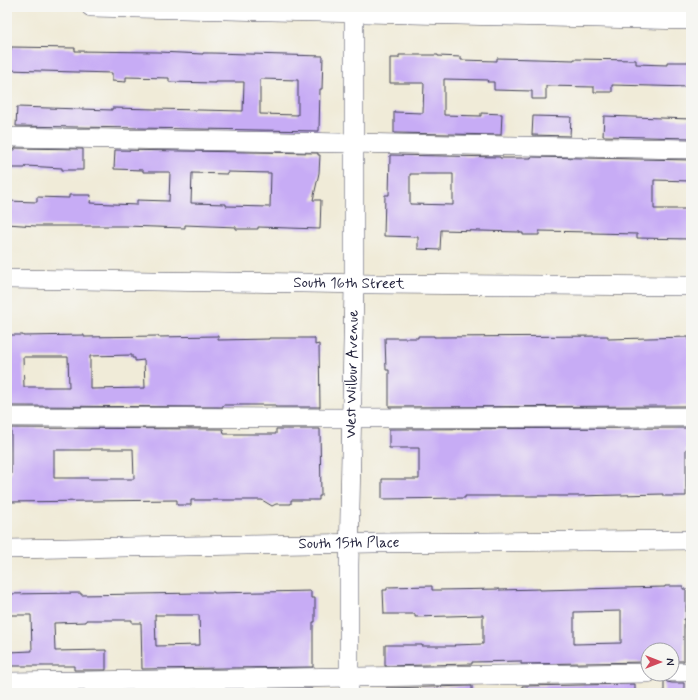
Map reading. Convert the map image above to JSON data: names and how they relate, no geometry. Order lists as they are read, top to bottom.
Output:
{
  "streets": {
    "street": ["South 16th Street", "West Wilbur Avenue", "South 15th Place"]
  },
  "crossings": [
    ["South 16th Street", "West Wilbur Avenue"],
    ["West Wilbur Avenue", "South 15th Place"]
  ],
  "north": "right"
}
